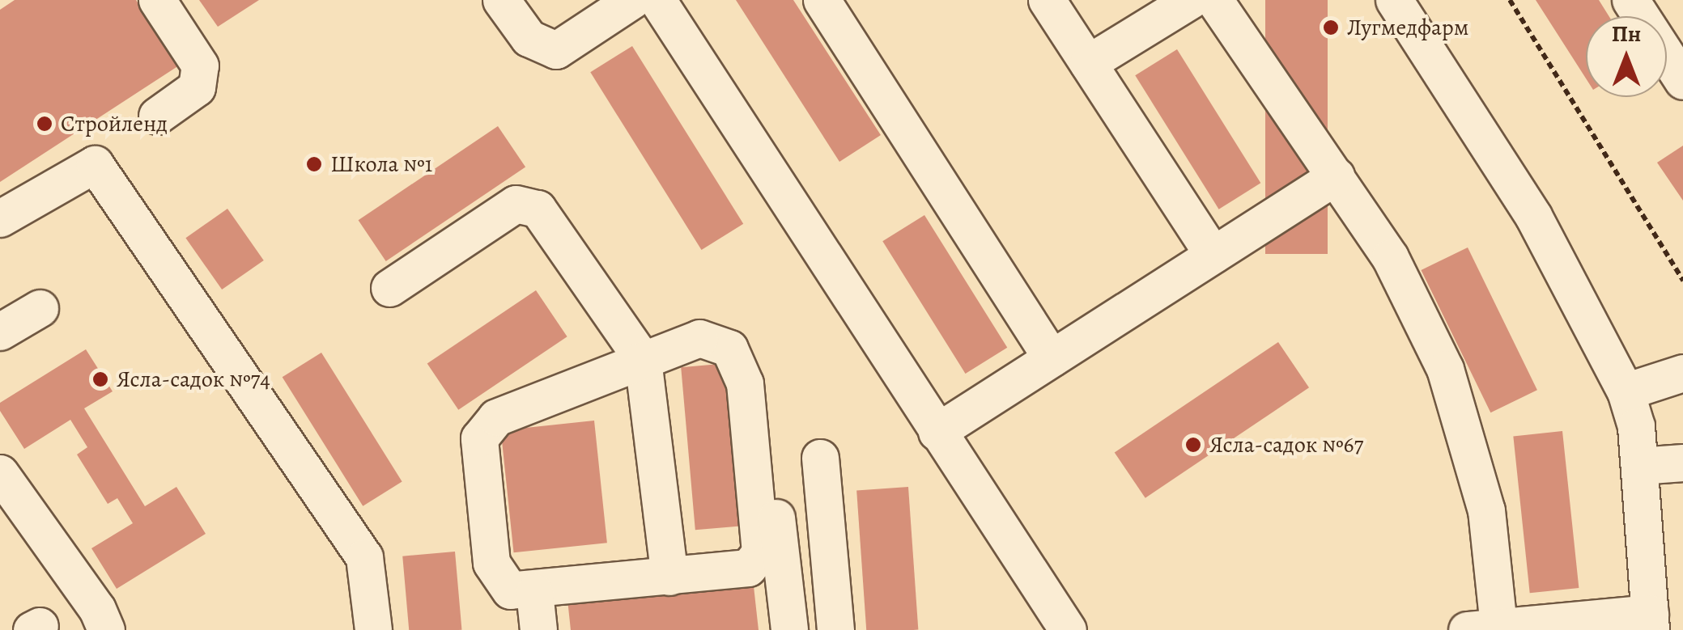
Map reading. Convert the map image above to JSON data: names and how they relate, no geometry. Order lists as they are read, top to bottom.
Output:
{
  "places": [
    "Лугмедфарм",
    "Стройленд",
    "Школа №1",
    "Ясла-садок №74",
    "Ясла-садок №67"
  ],
  "north": "top"
}
